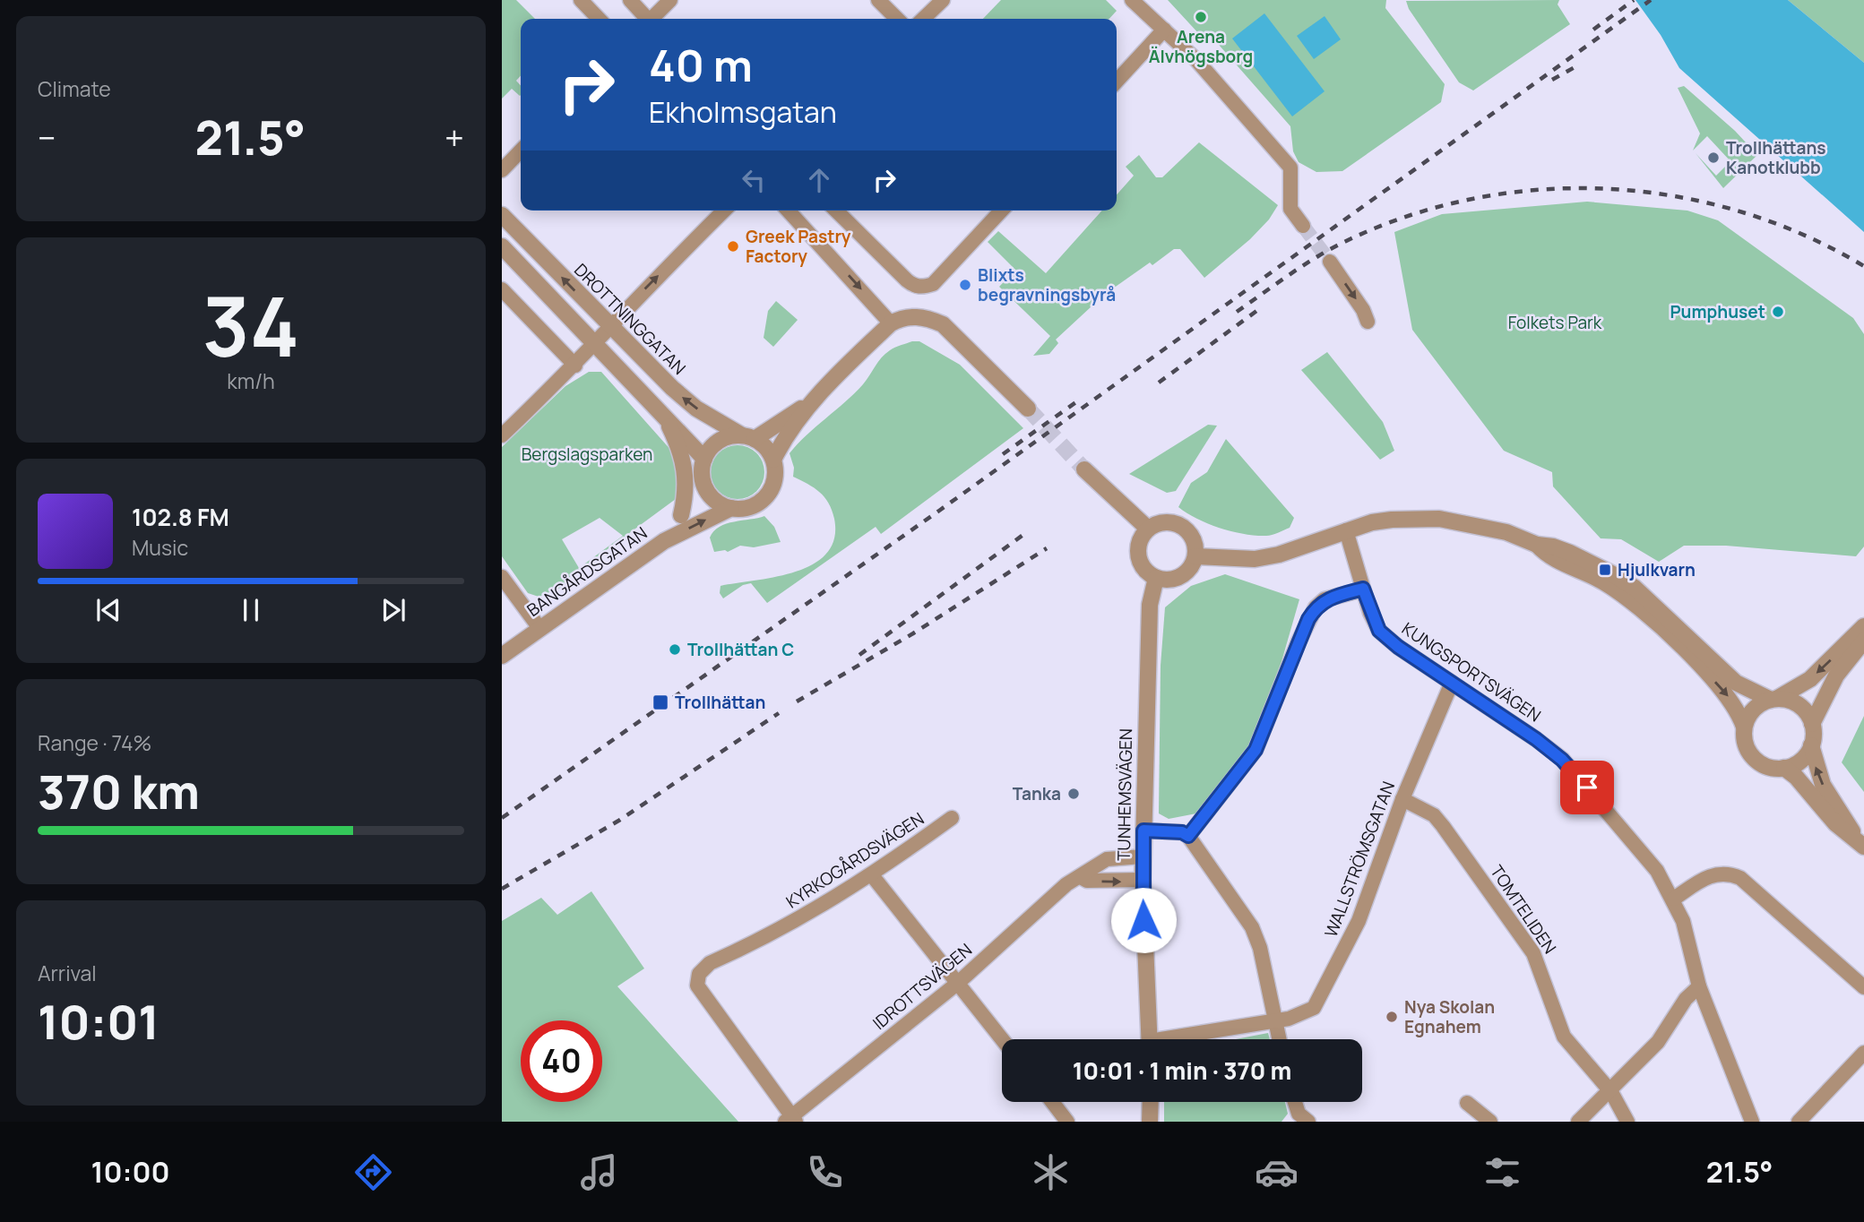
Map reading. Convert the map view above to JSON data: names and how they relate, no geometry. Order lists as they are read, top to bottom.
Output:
{
  "streets": {
    "street": [
      "DROTTNINGGATAN",
      "BANGÅRDSGATAN",
      "KUNGSPORTSVÄGEN",
      "TUNHEMSVÄGEN",
      "WALLSTRÖMSGATAN",
      "KYRKOGÅRDSVÄGEN",
      "TOMTELIDEN",
      "IDROTTSVÄGEN"
    ]
  },
  "crossings": [
    ["KUNGSPORTSVÄGEN", "WALLSTRÖMSGATAN"],
    ["TUNHEMSVÄGEN", "IDROTTSVÄGEN"],
    ["WALLSTRÖMSGATAN", "TOMTELIDEN"],
    ["KYRKOGÅRDSVÄGEN", "IDROTTSVÄGEN"]
  ],
  "parks": ["Folkets Park", "Bergslagsparken"],
  "places": {
    "other": [
      "Arena Älvhögsborg",
      "Trollhättans Kanotklubb",
      "Greek Pastry Factory",
      "Blixts begravningsbyrå",
      "Pumphuset",
      "Trollhättan C",
      "Tanka",
      "Nya Skolan Egnahem"
    ],
    "transit": ["Hjulkvarn", "Trollhättan"]
  },
  "page": {
    "tile": [
      "Climate",
      ["34", "km/h"],
      ["Range · 74%", "370 km"],
      ["Arrival", "10:01"]
    ],
    "turn": ["40 m", "Ekholmsgatan"],
    "heat": ["−", "21.5°", "+"],
    "song": ["102.8 FM", "Music"],
    "limit": "40",
    "trip": "10:01 · 1 min · 370 m",
    "tabs": ["10:00", "21.5°"]
  }
}
